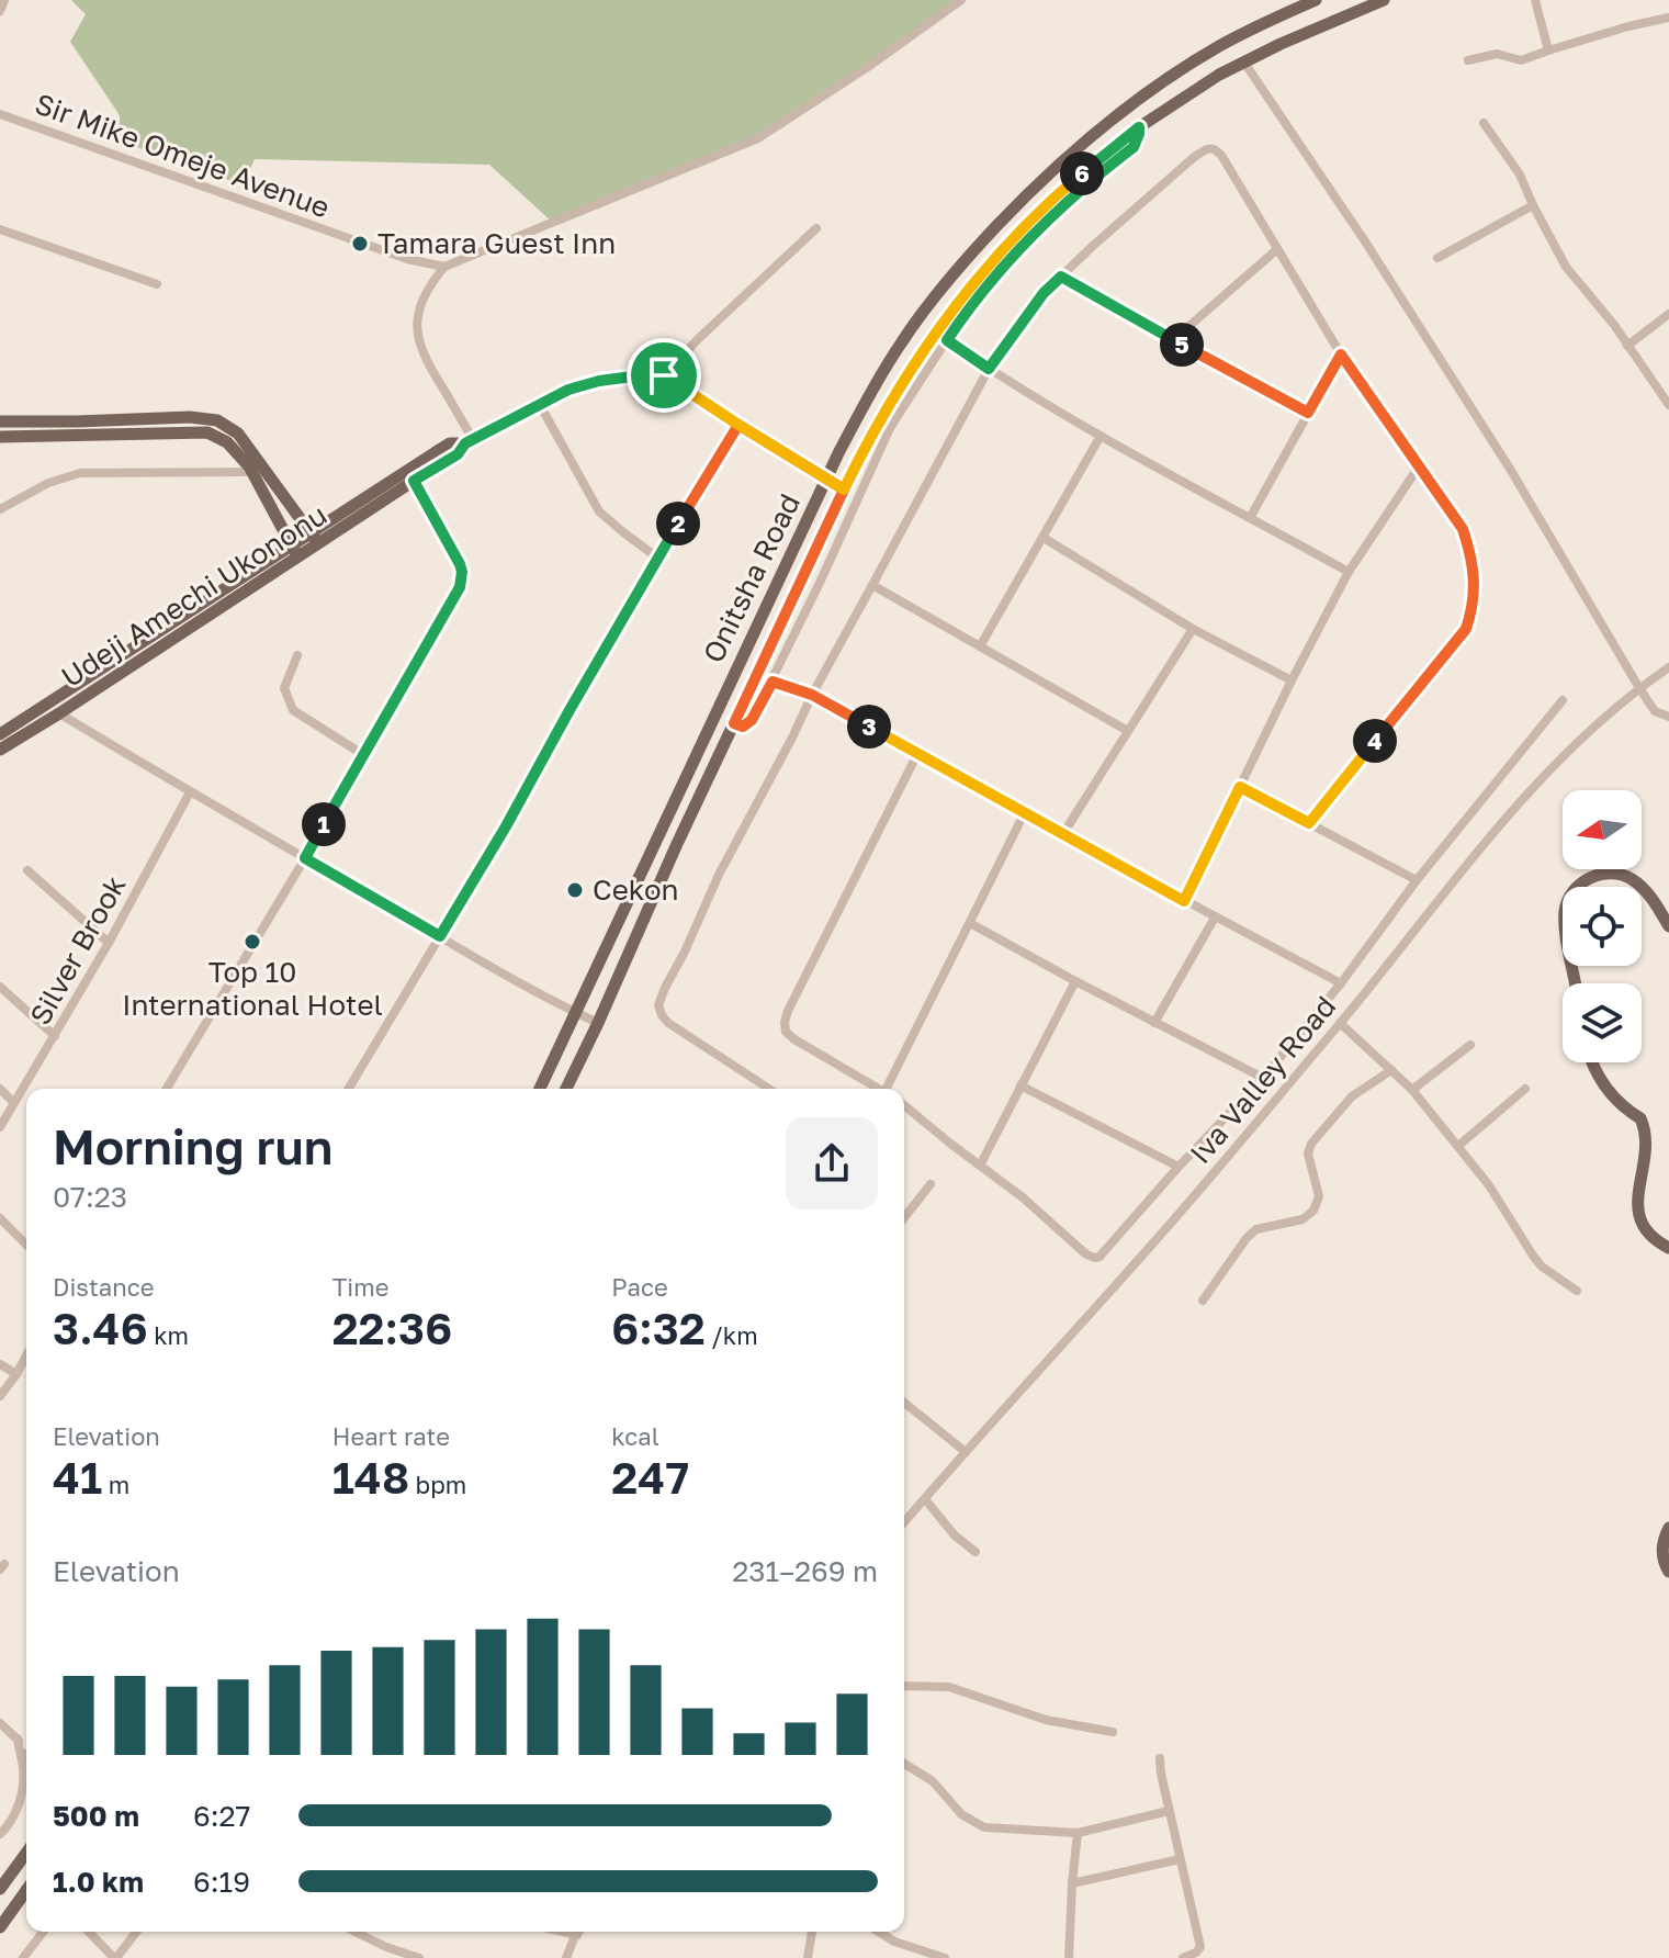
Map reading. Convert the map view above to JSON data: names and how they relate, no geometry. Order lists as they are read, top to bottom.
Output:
{
  "streets": {
    "main road": ["Onitsha Road", "Udeji Amechi Ukononu"],
    "street": ["Sir Mike Omeje Avenue", "Silver Brook", "Iva Valley Road"]
  },
  "places": ["Tamara Guest Inn", "Cekon", "Top 10 International Hotel"],
  "north": "left",
  "page": {
    "pins": [
      "6",
      "5",
      "2",
      "3",
      "4",
      "1"
    ],
    "heading": ["Morning run", "07:23"],
    "stats": [
      ["Distance", "3.46 km"],
      ["Time", "22:36"],
      ["Pace", "6:32 /km"],
      ["Elevation", "41 m"],
      ["Heart rate", "148 bpm"],
      ["kcal", "247"]
    ],
    "chart": ["Elevation", "231–269 m"],
    "list": [
      {
        "name": "500 m",
        "note": "6:27"
      },
      {
        "name": "1.0 km",
        "note": "6:19"
      }
    ]
  }
}
